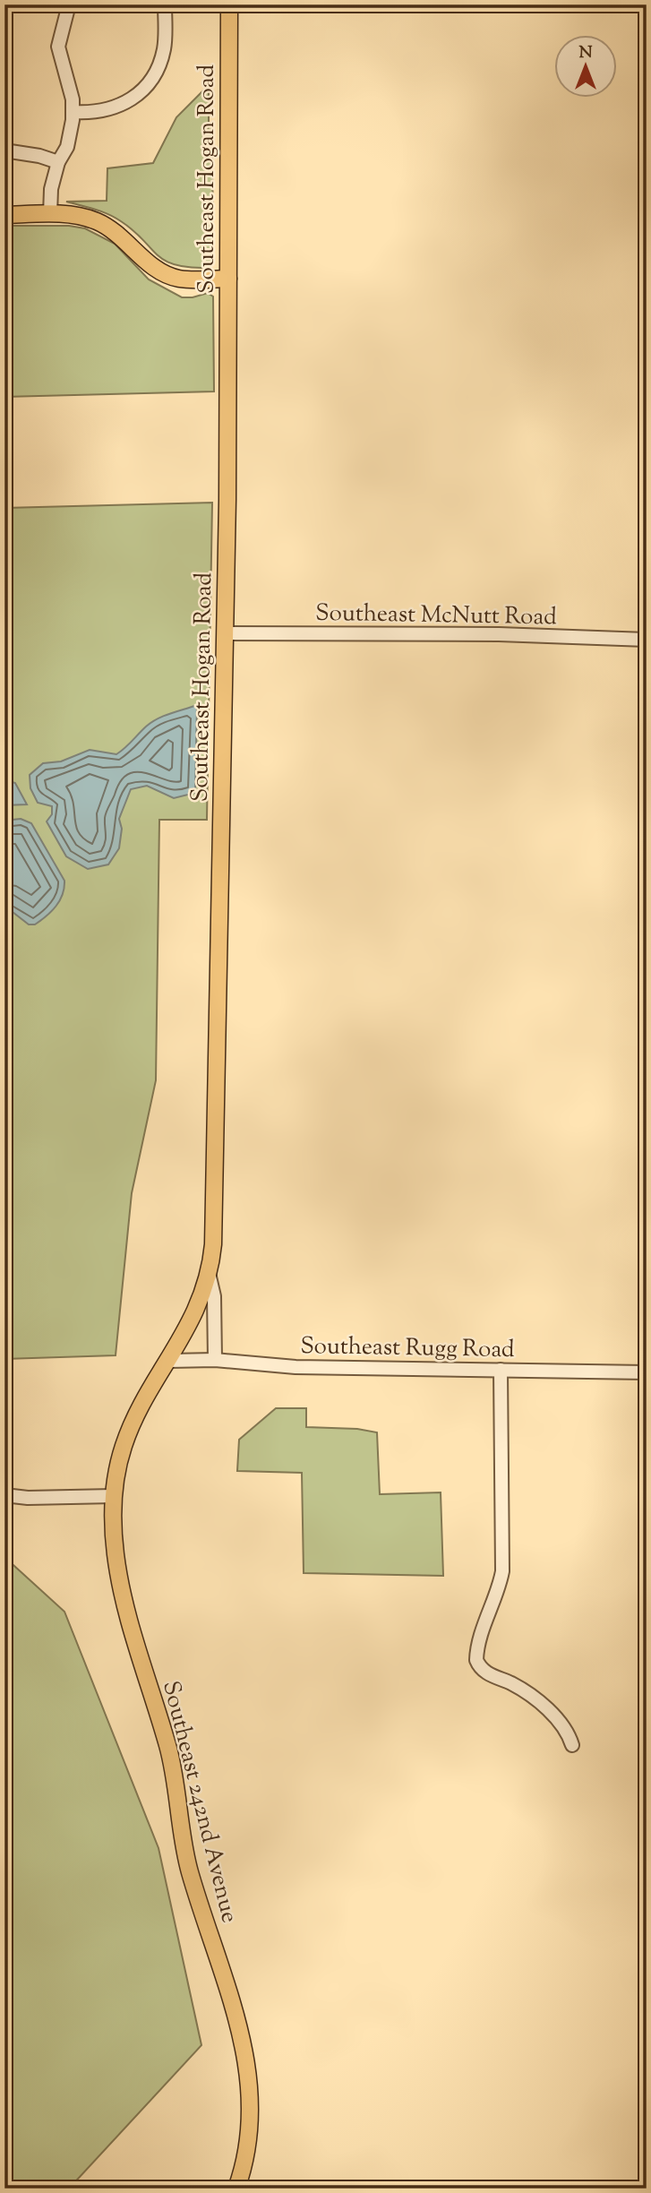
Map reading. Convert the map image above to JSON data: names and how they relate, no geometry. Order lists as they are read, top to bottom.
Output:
{
  "streets": {
    "main road": ["Southeast Hogan Road", "Southeast 242nd Avenue"],
    "street": ["Southeast McNutt Road", "Southeast Rugg Road"]
  },
  "crossings": [
    ["Southeast Hogan Road", "Southeast McNutt Road"],
    ["Southeast Hogan Road", "Southeast Rugg Road"],
    ["Southeast Hogan Road", "Southeast 242nd Avenue"],
    ["Southeast Rugg Road", "Southeast 242nd Avenue"]
  ],
  "north": "top"
}
